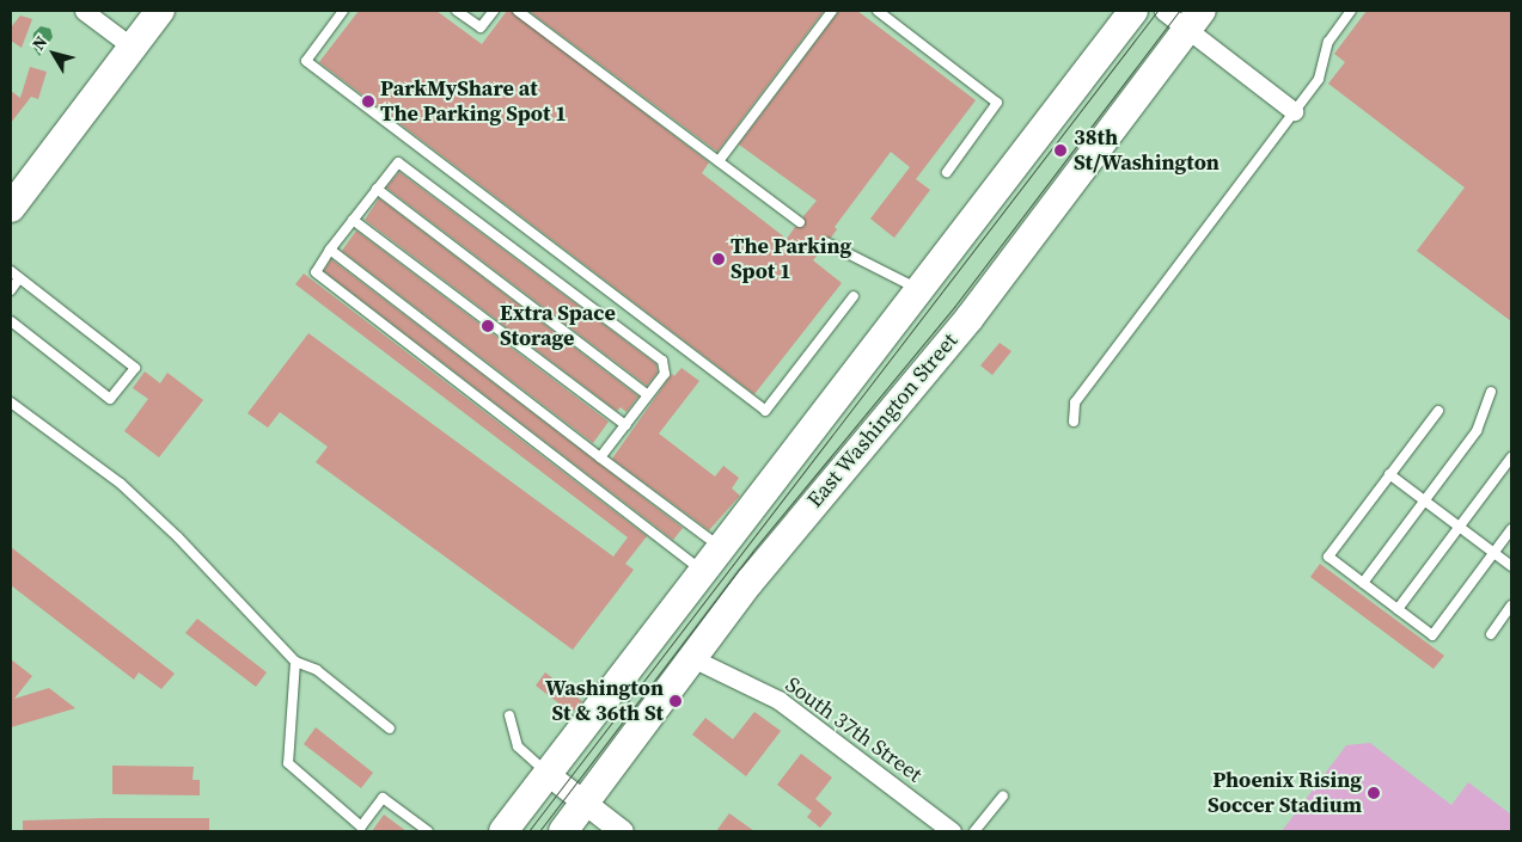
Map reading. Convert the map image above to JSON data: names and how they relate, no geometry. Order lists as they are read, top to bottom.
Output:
{
  "streets": {
    "main road": ["East Washington Street"],
    "street": ["South 37th Street"]
  },
  "crossings": [
    ["East Washington Street", "South 37th Street"]
  ],
  "places": [
    "ParkMyShare at The Parking Spot 1",
    "38th St/Washington",
    "The Parking Spot 1",
    "Extra Space Storage",
    "Washington St & 36th St",
    "Phoenix Rising Soccer Stadium"
  ],
  "north": "top left"
}
